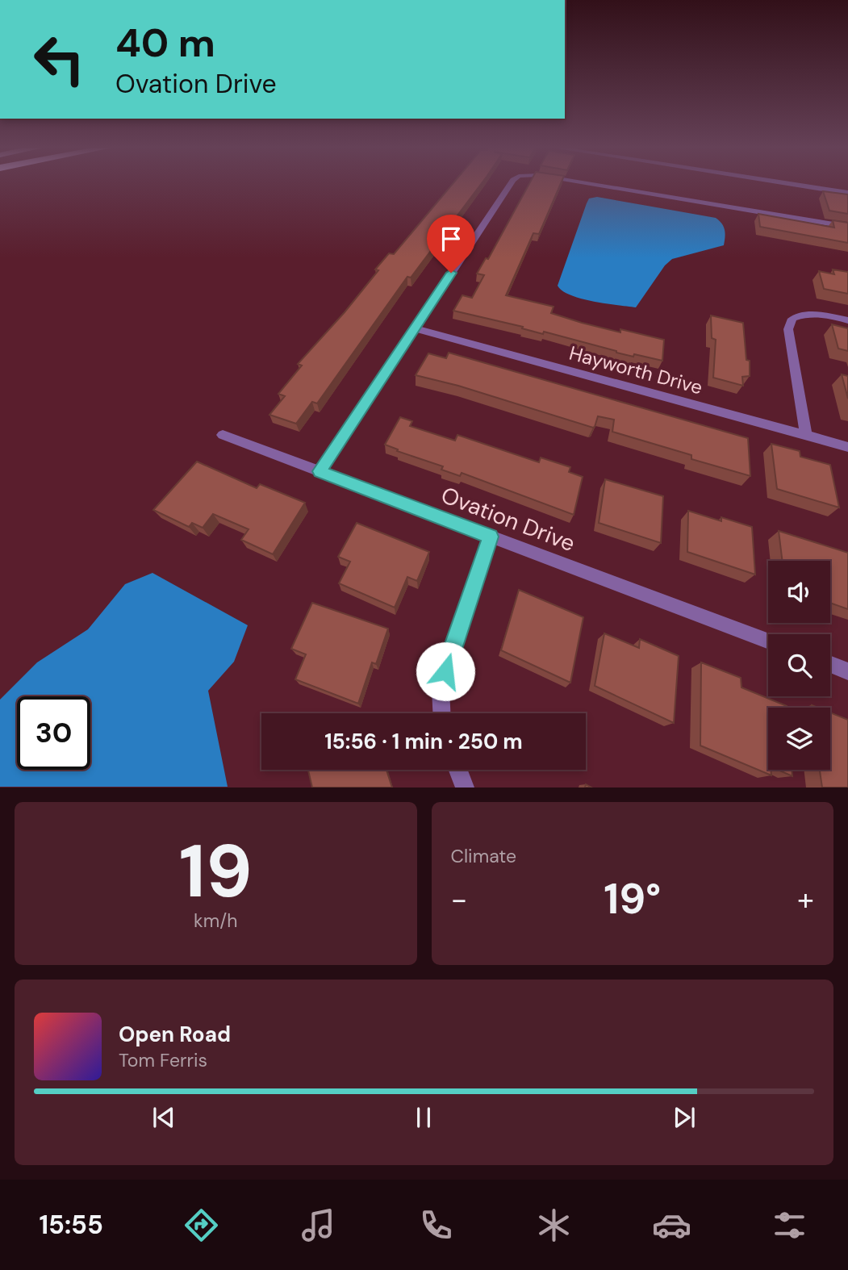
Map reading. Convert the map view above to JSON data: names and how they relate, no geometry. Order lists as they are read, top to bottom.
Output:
{
  "streets": {
    "street": ["Hayworth Drive", "Ovation Drive"]
  },
  "page": {
    "turn": ["40 m", "Ovation Drive"],
    "limit": "30",
    "trip": "15:56 · 1 min · 250 m",
    "tile": [
      ["19", "km/h"],
      "Climate"
    ],
    "heat": ["−", "19°", "+"],
    "song": ["Open Road", "Tom Ferris"],
    "tabs": "15:55"
  }
}
